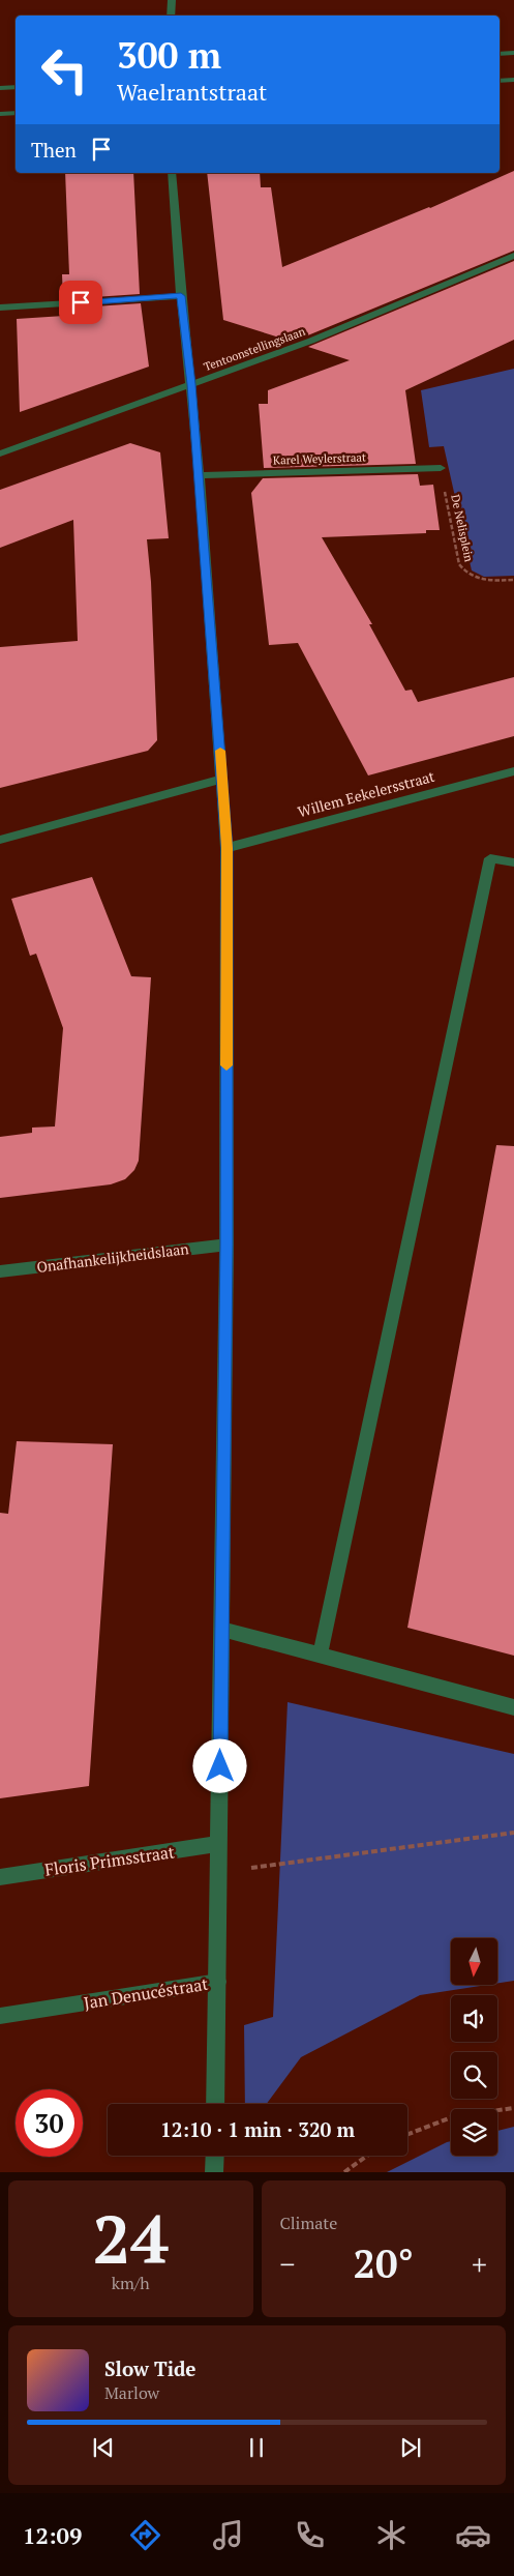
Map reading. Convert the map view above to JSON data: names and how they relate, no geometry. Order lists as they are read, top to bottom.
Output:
{
  "streets": {
    "street": [
      "Tentoonstellingslaan",
      "Karel Weylerstraat",
      "Willem Eekelersstraat",
      "Onafhankelijkheidslaan",
      "Floris Primsstraat",
      "Jan Denucéstraat"
    ],
    "path": ["De Nelisplein"]
  },
  "crossings": [
    ["Tentoonstellingslaan", "Jan Denucéstraat"],
    ["Karel Weylerstraat", "De Nelisplein"],
    ["Karel Weylerstraat", "Jan Denucéstraat"],
    ["Willem Eekelersstraat", "Jan Denucéstraat"],
    ["Onafhankelijkheidslaan", "Jan Denucéstraat"],
    ["Floris Primsstraat", "Jan Denucéstraat"]
  ],
  "north": "bottom",
  "page": {
    "turn": ["300 m", "Waelrantstraat"],
    "then": "Then",
    "limit": "30",
    "trip": "12:10 · 1 min · 320 m",
    "tile": [
      ["24", "km/h"],
      "Climate"
    ],
    "heat": ["−", "20°", "+"],
    "song": ["Slow Tide", "Marlow"],
    "tabs": "12:09"
  }
}
